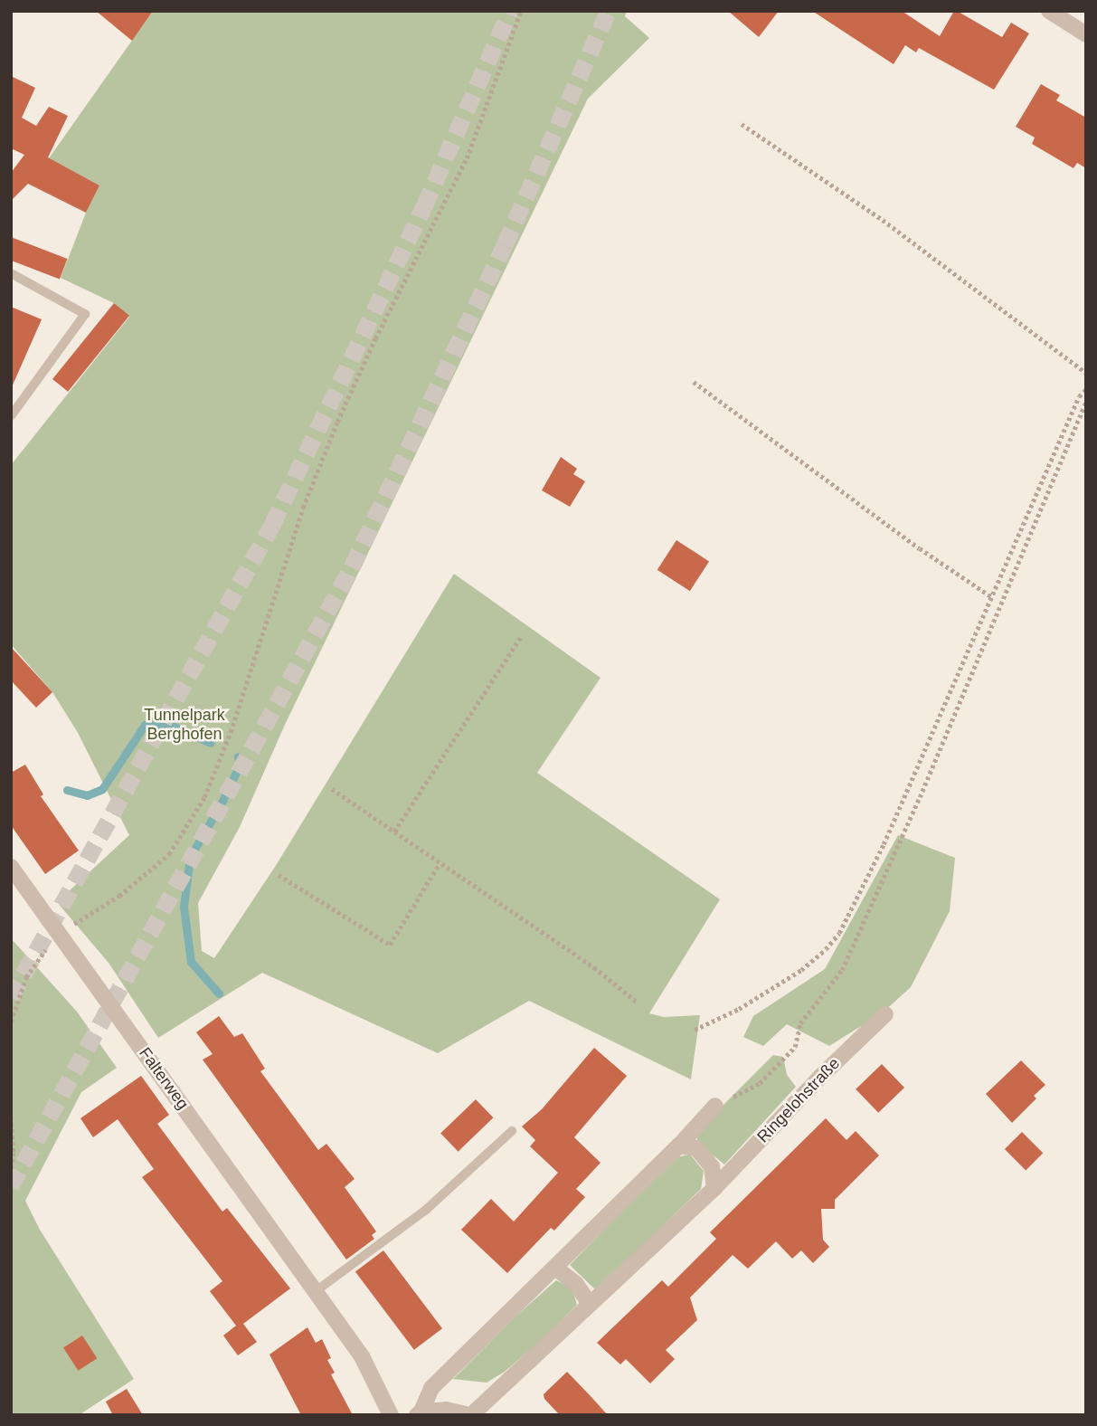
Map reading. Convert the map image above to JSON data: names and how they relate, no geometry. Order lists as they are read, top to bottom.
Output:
{
  "streets": {
    "street": ["Falterweg", "Ringelohstraße"]
  },
  "parks": ["Tunnelpark Berghofen"]
}
